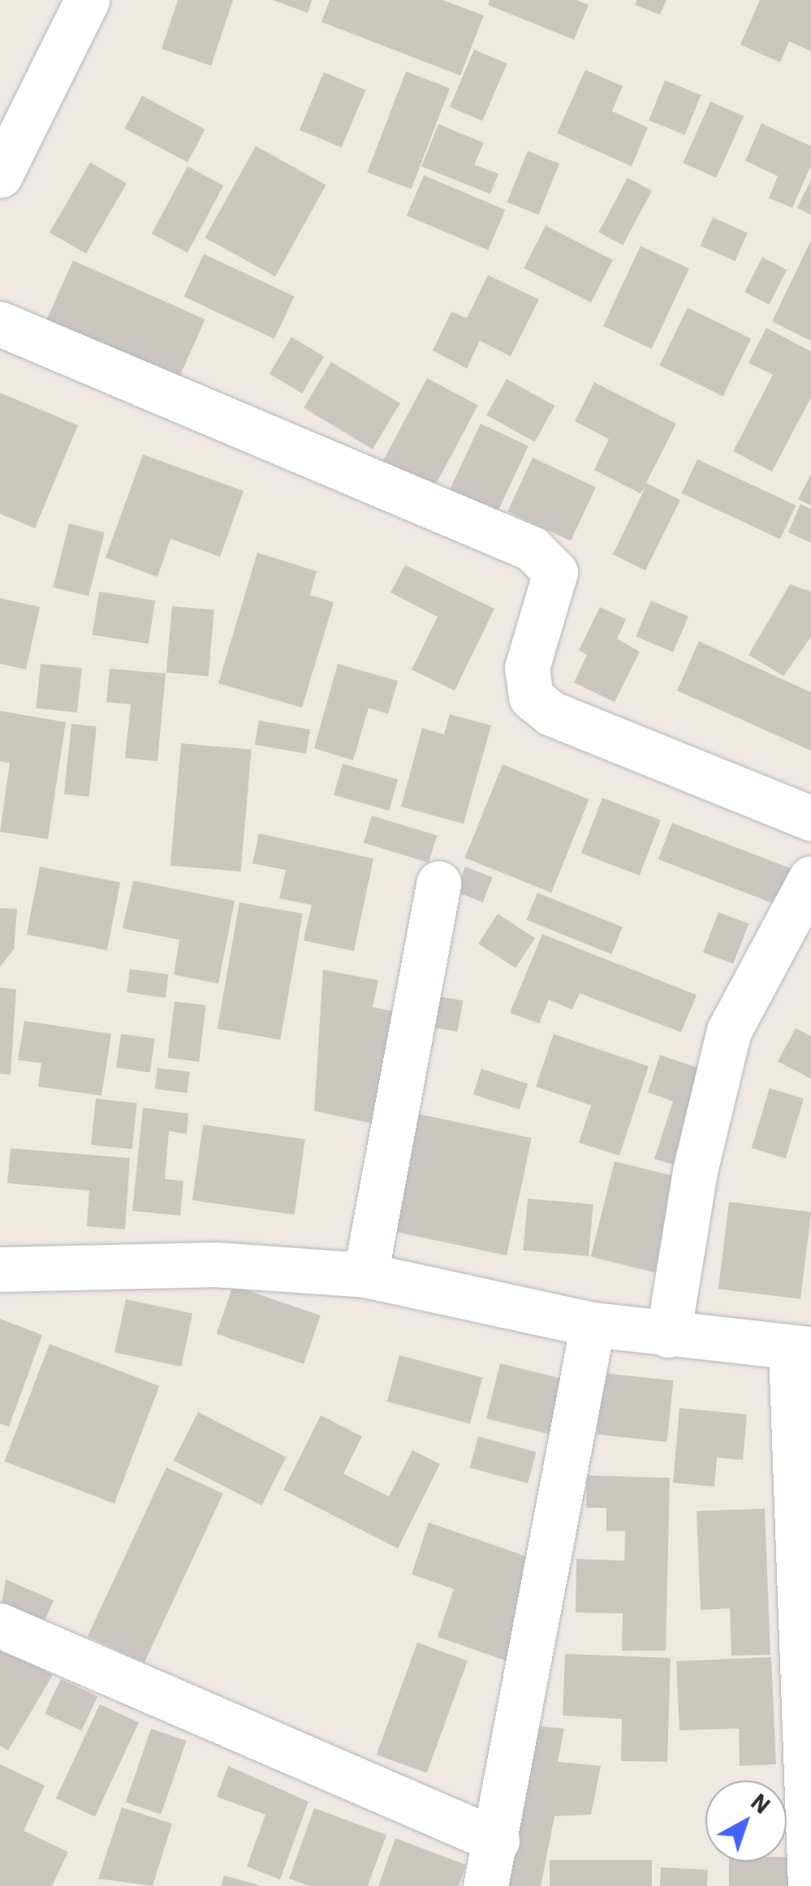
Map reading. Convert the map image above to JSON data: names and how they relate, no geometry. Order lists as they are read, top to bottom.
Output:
{
  "north": "top right"
}
